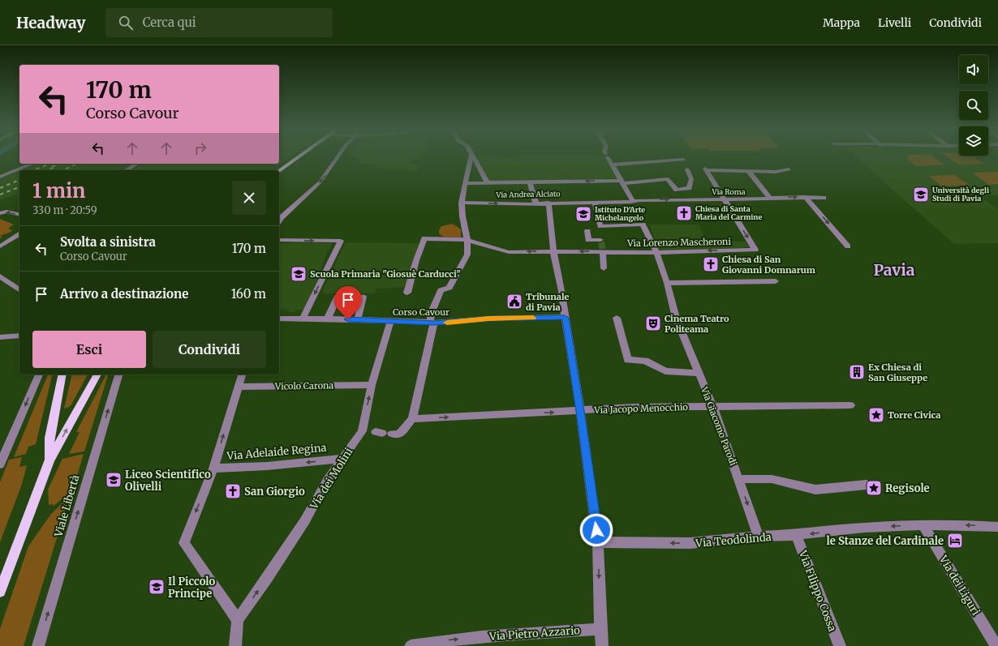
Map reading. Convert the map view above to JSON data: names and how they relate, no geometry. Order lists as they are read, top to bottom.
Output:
{
  "streets": {
    "street": [
      "Via Roma",
      "Via Andrea Alciato",
      "Via Lorenzo Mascheroni",
      "Corso Cavour",
      "Vicolo Carona",
      "Via Jacopo Menocchio",
      "Via Giacomo Parodi",
      "Via Adelaide Regina",
      "Via dei Molini",
      "Viale Libertà",
      "Via Teodolinda",
      "Via dei Liguri",
      "Via Filippo Cossa",
      "Via Pietro Azzario"
    ]
  },
  "crossings": [
    ["Via Roma", "Via Andrea Alciato"],
    ["Via Roma", "Via Lorenzo Mascheroni"],
    ["Via Lorenzo Mascheroni", "Via Giacomo Parodi"],
    ["Corso Cavour", "Via dei Molini"],
    ["Vicolo Carona", "Via dei Molini"],
    ["Via Jacopo Menocchio", "Via Giacomo Parodi"],
    ["Via Giacomo Parodi", "Via Teodolinda"],
    ["Via Adelaide Regina", "Via dei Molini"],
    ["Via Teodolinda", "Via dei Liguri"],
    ["Via Teodolinda", "Via Filippo Cossa"]
  ],
  "one_way": [
    "Via Jacopo Menocchio",
    "Via Adelaide Regina",
    "Via dei Molini",
    "Viale Libertà",
    "Via Teodolinda",
    "Via Pietro Azzario"
  ],
  "districts": ["Pavia"],
  "places": {
    "school or university": [
      "Università degli Studi di Pavia",
      "Istituto D'Arte Michelangelo",
      "Scuola Primaria \"Giosuè Carducci\"",
      "Liceo Scientifico Olivelli",
      "Il Piccolo Principe"
    ],
    "church": ["Chiesa di Santa Maria del Carmine", "Chiesa di San Giovanni Domnarum", "San Giorgio"],
    "public building": ["Tribunale di Pavia"],
    "theatre": ["Cinema Teatro Politeama"],
    "building": ["Ex Chiesa di San Giuseppe"],
    "place": ["Torre Civica", "Regisole"],
    "hotel": ["le Stanze del Cardinale"]
  },
  "page": {
    "header": "Headway",
    "search": "Cerca qui",
    "nav": ["Mappa", "Livelli", "Condividi"],
    "turn": ["170 m", "Corso Cavour"],
    "heading": ["1 min", "330 m · 20:59"],
    "list": [
      {
        "name": "Svolta a sinistra",
        "note": "Corso Cavour",
        "value": "170 m"
      },
      {
        "name": "Arrivo a destinazione",
        "value": "160 m"
      }
    ],
    "buttons": ["Esci", "Condividi"]
  }
}
